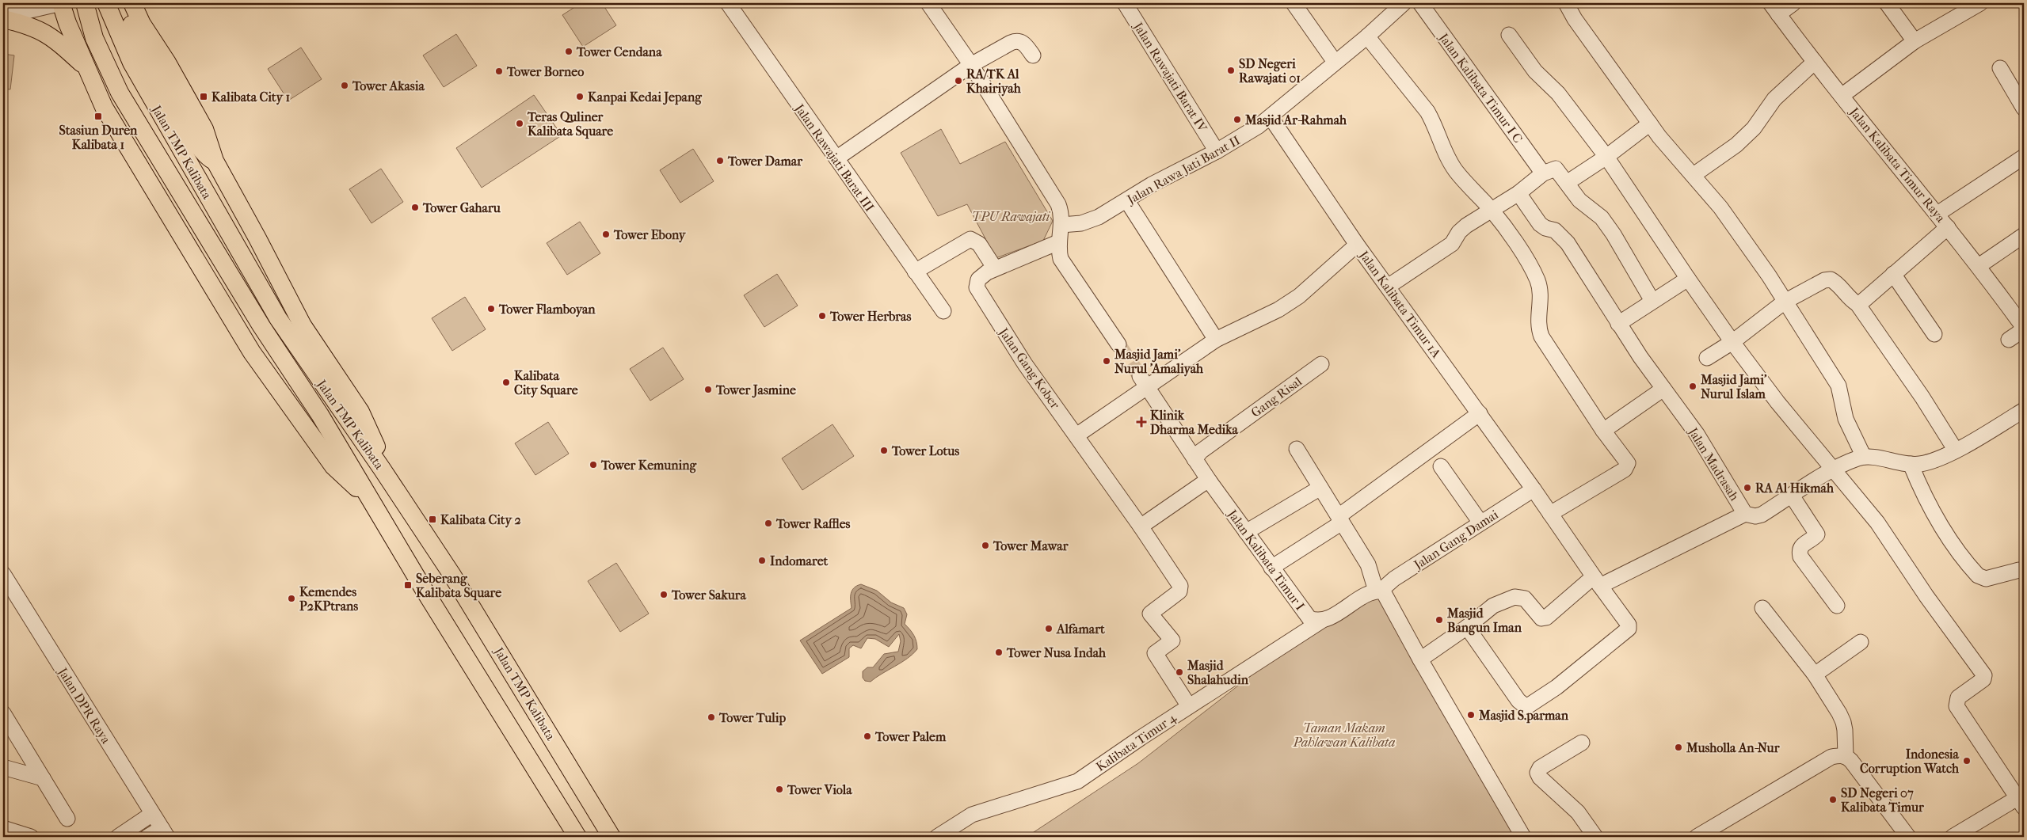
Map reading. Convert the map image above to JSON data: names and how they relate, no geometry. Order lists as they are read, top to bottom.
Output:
{
  "streets": {
    "main road": ["Jalan TMP Kalibata"],
    "street": [
      "Jalan Rawajati Barat IV",
      "Jalan Kalibata Timur I C",
      "Jalan Rawajati Barat III",
      "Jalan Kalibata Timur Raya",
      "Jalan Rawa Jati Barat II",
      "Jalan Kalibata Timur 1A",
      "Jalan Gang Kober",
      "Gang Risal",
      "Jalan Madrasah",
      "Jalan Gang Damai",
      "Jalan Kalibata Timur I",
      "Jalan DPR Raya",
      "Kalibata Timur 4"
    ]
  },
  "crossings": [
    ["Jalan Rawajati Barat IV", "Jalan Rawa Jati Barat II"],
    ["Jalan Rawa Jati Barat II", "Jalan Kalibata Timur 1A"],
    ["Jalan Kalibata Timur 1A", "Jalan Gang Damai"],
    ["Jalan Gang Kober", "Kalibata Timur 4"],
    ["Gang Risal", "Jalan Kalibata Timur I"],
    ["Jalan Kalibata Timur I", "Kalibata Timur 4"]
  ],
  "parks": ["TPU Rawajati", "Taman Makam Pahlawan Kalibata"],
  "places": {
    "other": [
      "Tower Cendana",
      "SD Negeri Rawajati 01",
      "Tower Borneo",
      "RA/TK Al Khairiyah",
      "Tower Akasia",
      "Kanpai Kedai Jepang",
      "Masjid Ar-Rahmah",
      "Teras Quliner Kalibata Square",
      "Tower Damar",
      "Tower Gaharu",
      "Tower Ebony",
      "Tower Flamboyan",
      "Tower Herbras",
      "Masjid Jami' Nurul 'Amaliyah",
      "Kalibata City Square",
      "Masjid Jami' Nurul Islam",
      "Tower Jasmine",
      "Tower Lotus",
      "Tower Kemuning",
      "RA Al Hikmah",
      "Tower Raffles",
      "Tower Mawar",
      "Indomaret",
      "Tower Sakura",
      "Kemendes P2KPtrans",
      "Masjid Bangun Iman",
      "Alfamart",
      "Tower Nusa Indah",
      "Masjid Shalahudin",
      "Masjid S.parman",
      "Tower Tulip",
      "Tower Palem",
      "Musholla An-Nur",
      "Indonesia Corruption Watch",
      "Tower Viola",
      "SD Negeri 07 Kalibata Timur"
    ],
    "transit": [
      "Kalibata City 1",
      "Stasiun Duren Kalibata 1",
      "Kalibata City 2",
      "Seberang Kalibata Square"
    ],
    "health": ["Klinik Dharma Medika"]
  }
}
